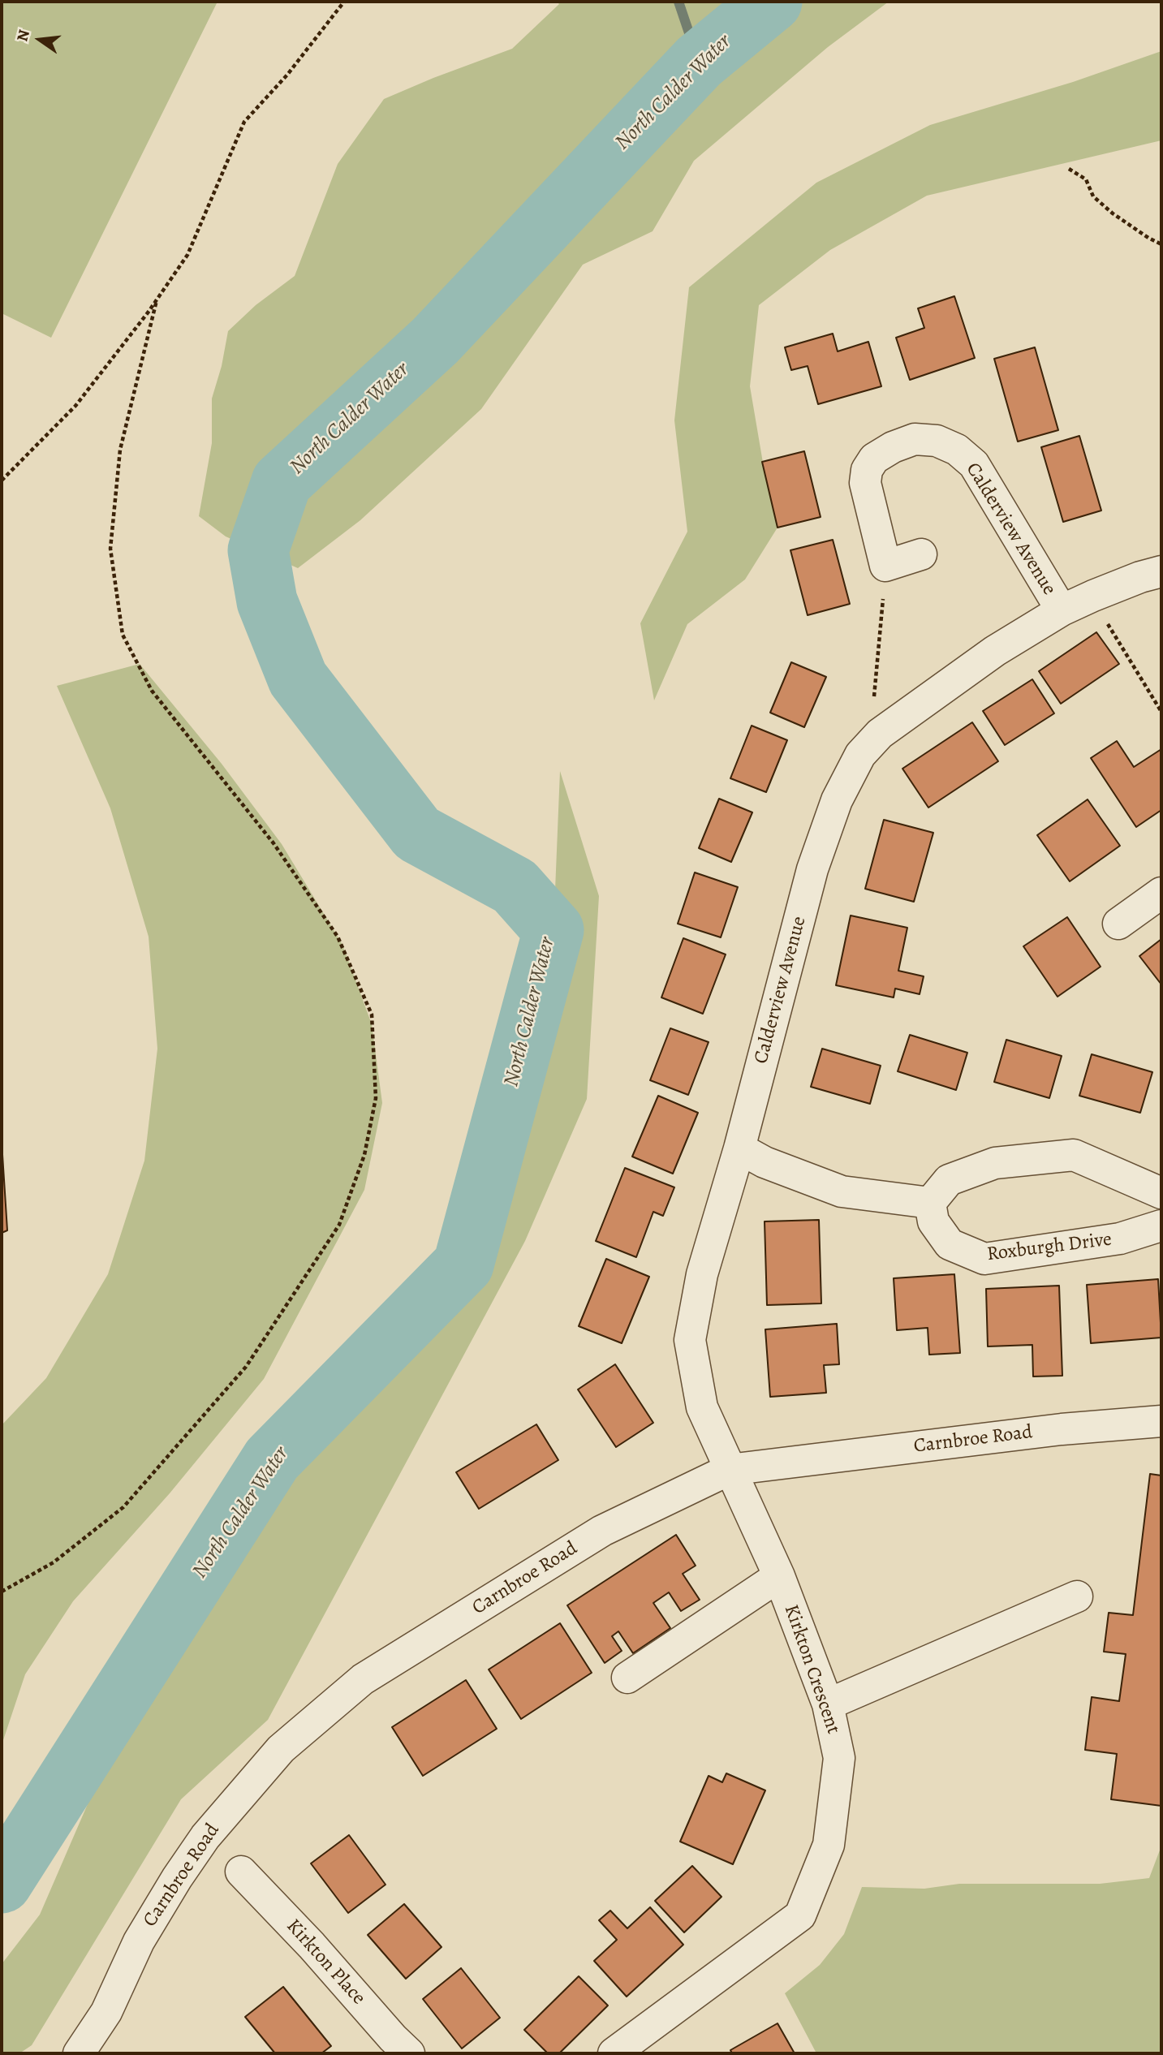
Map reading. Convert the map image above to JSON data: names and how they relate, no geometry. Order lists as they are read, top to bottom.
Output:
{
  "streets": {
    "street": [
      "Calderview Avenue",
      "Roxburgh Drive",
      "Carnbroe Road",
      "Kirkton Crescent",
      "Kirkton Place"
    ]
  },
  "crossings": [
    ["Calderview Avenue", "Carnbroe Road"],
    ["Calderview Avenue", "Kirkton Crescent"],
    ["Carnbroe Road", "Kirkton Crescent"]
  ],
  "water": ["North Calder Water"],
  "north": "left"
}
